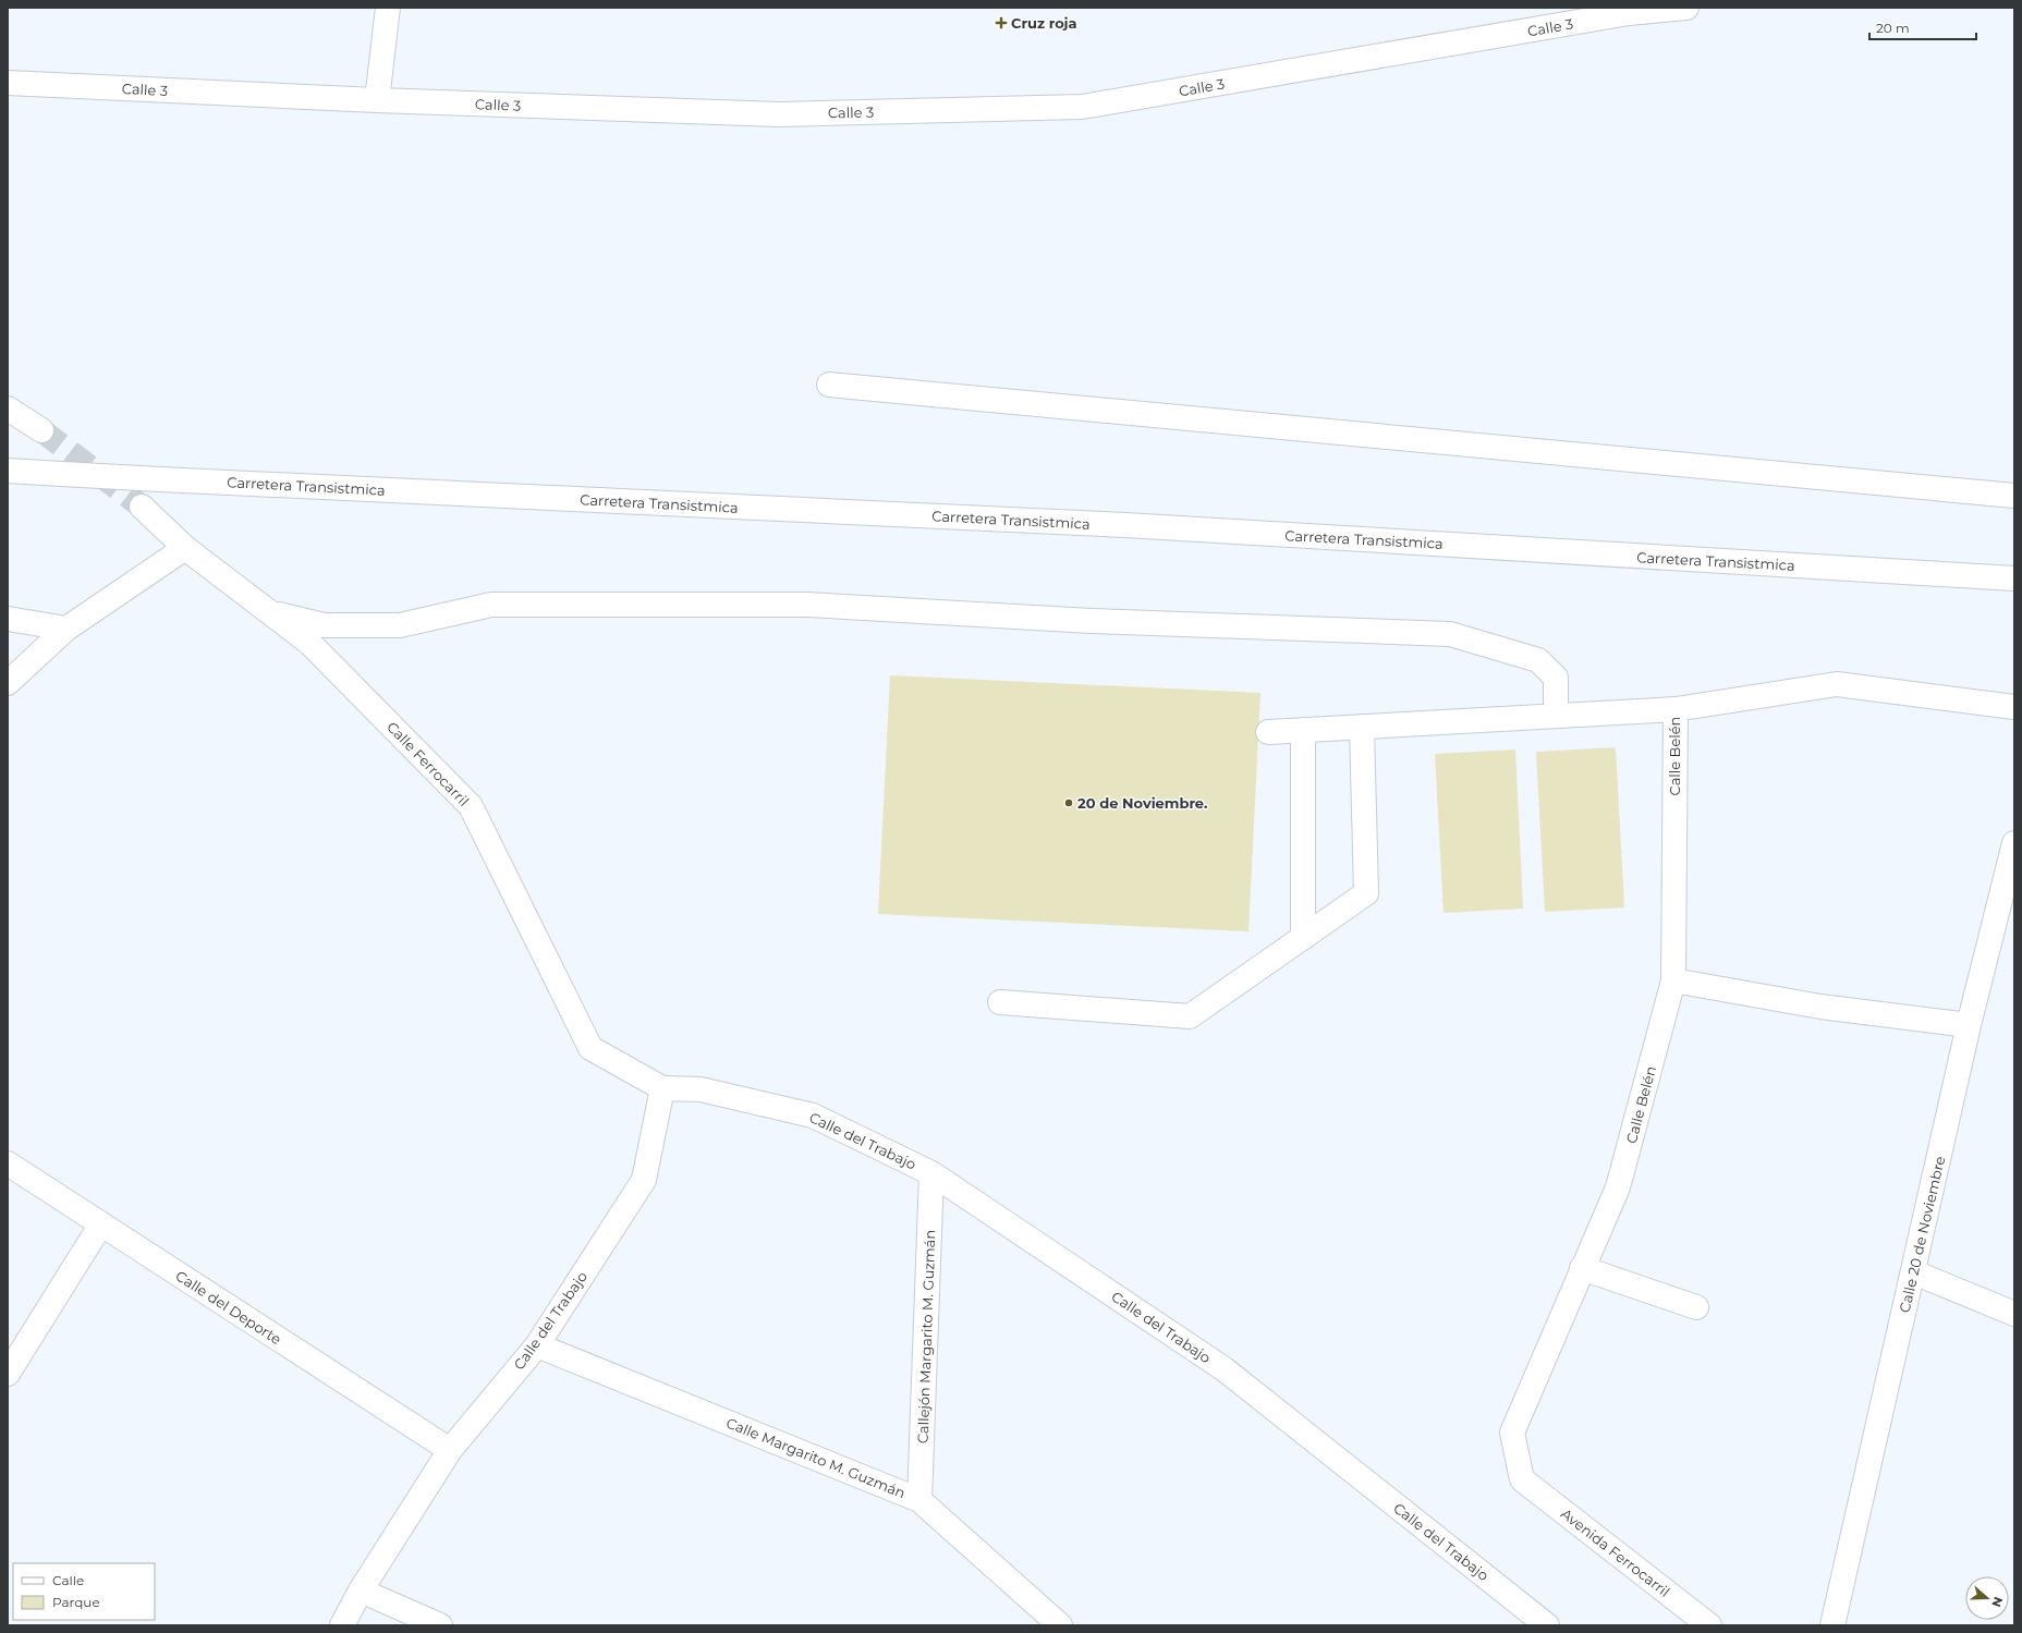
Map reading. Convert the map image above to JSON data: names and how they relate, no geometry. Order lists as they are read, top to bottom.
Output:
{
  "streets": {
    "street": [
      "Calle 3",
      "Carretera Transistmica",
      "Calle Belén",
      "Calle Ferrocarril",
      "Calle del Trabajo",
      "Calle 20 de Noviembre",
      "Calle del Deporte",
      "Callejón Margarito M. Guzmán",
      "Calle Margarito M. Guzmán",
      "Avenida Ferrocarril"
    ]
  },
  "crossings": [
    ["Calle Belén", "Avenida Ferrocarril"],
    ["Calle Ferrocarril", "Calle del Trabajo"],
    ["Calle del Trabajo", "Calle del Deporte"],
    ["Calle del Trabajo", "Callejón Margarito M. Guzmán"],
    ["Calle del Trabajo", "Calle Margarito M. Guzmán"],
    ["Callejón Margarito M. Guzmán", "Calle Margarito M. Guzmán"]
  ],
  "places": {
    "health": ["Cruz roja"],
    "other": ["20 de Noviembre."]
  },
  "legend": ["Calle", "Parque"],
  "scale_bar": "20 m",
  "north": "right"
}
